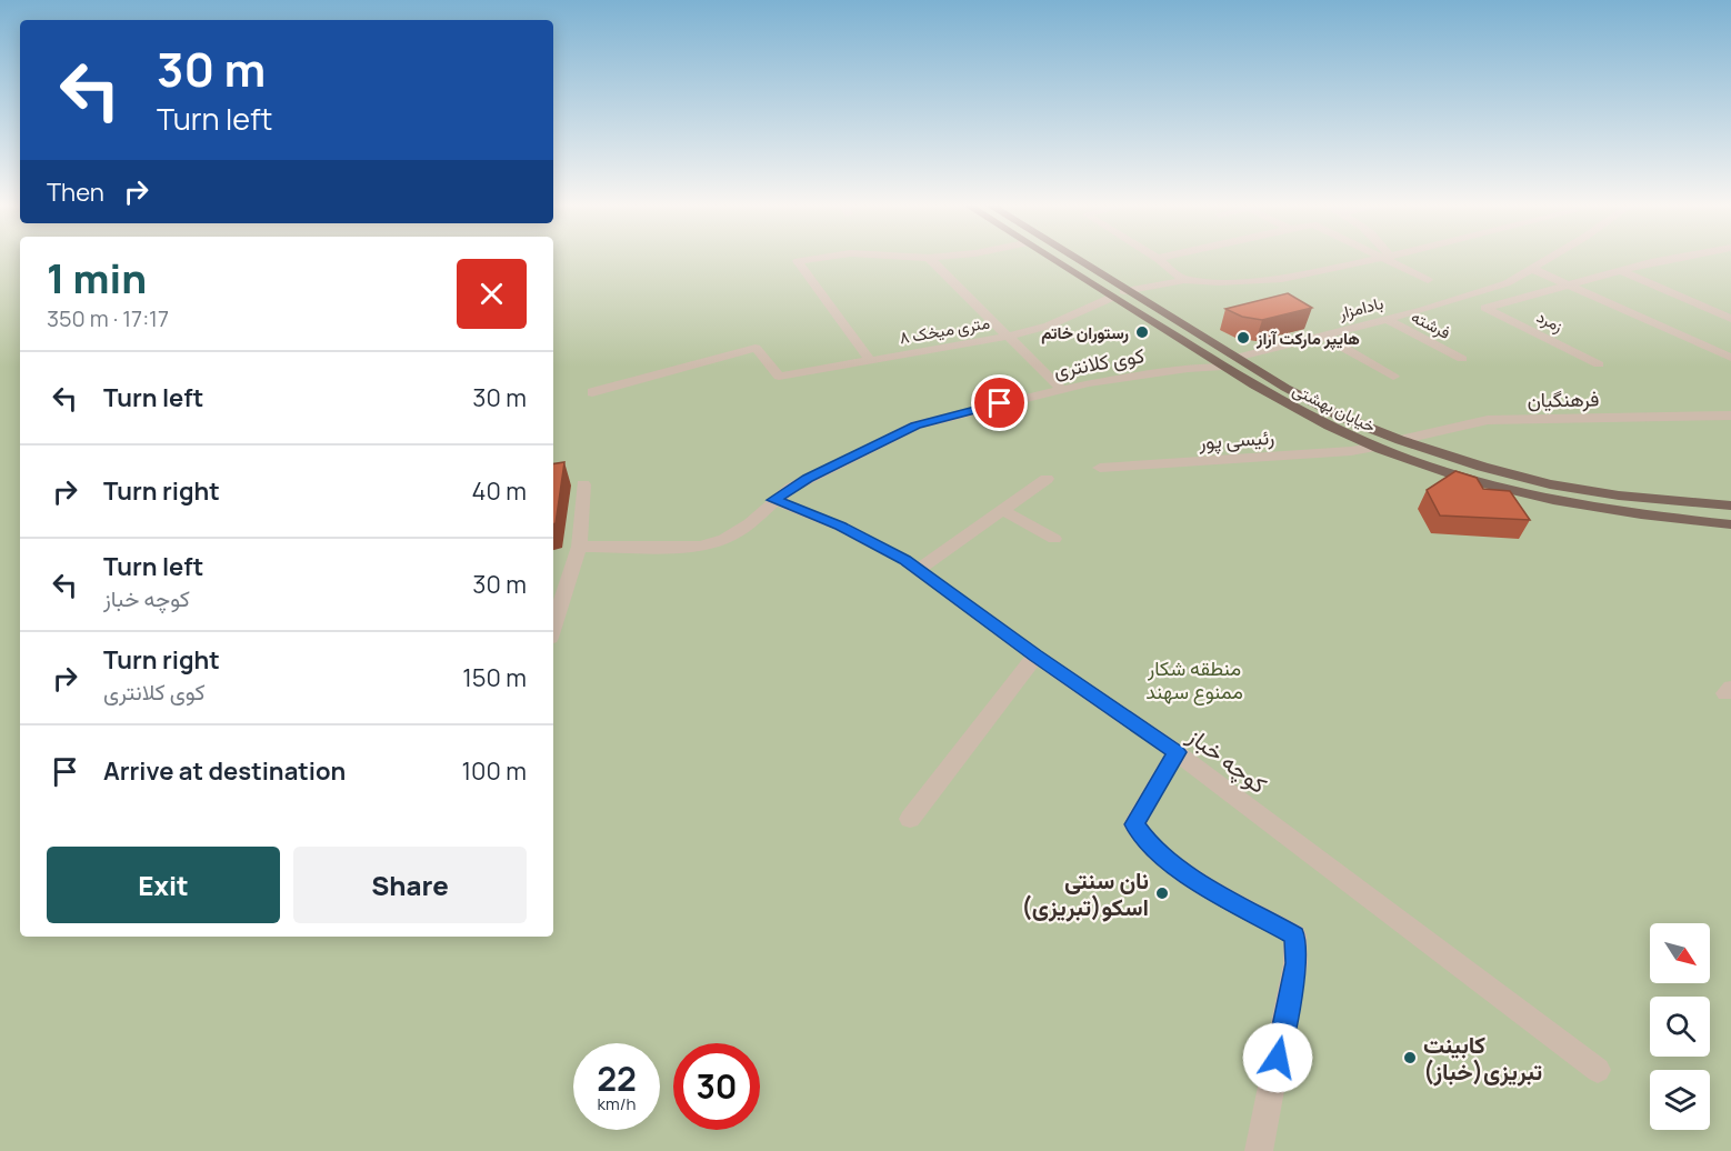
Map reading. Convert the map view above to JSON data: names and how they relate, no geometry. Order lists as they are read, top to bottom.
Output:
{
  "streets": {
    "main road": ["خیابان بهشتی"],
    "street": [
      "بادامزار",
      "زمرد",
      "فرشته",
      "۸ متری میخک",
      "کوی کلانتری",
      "فرهنگیان",
      "رئیسی پور",
      "کوچه خباز"
    ]
  },
  "crossings": [
    ["بادامزار", "فرشته"],
    ["بادامزار", "کوی کلانتری"],
    ["بادامزار", "خیابان بهشتی"],
    ["۸ متری میخک", "خیابان بهشتی"],
    ["کوی کلانتری", "خیابان بهشتی"],
    ["کوی کلانتری", "کوچه خباز"],
    ["فرهنگیان", "خیابان بهشتی"],
    ["خیابان بهشتی", "رئیسی پور"]
  ],
  "parks": ["منطقه شکار ممنوع سهند"],
  "places": [
    "رستوران خاتم",
    "هایپر مارکت آراز",
    "نان سنتی اسکو(تبریزی)",
    "کابینت تبریزی(خباز)"
  ],
  "north": "bottom right",
  "page": {
    "turn": ["30 m", "Turn left"],
    "then": "Then",
    "heading": ["1 min", "350 m · 17:17"],
    "list": [
      {
        "name": "Turn left",
        "value": "30 m"
      },
      {
        "name": "Turn right",
        "value": "40 m"
      },
      {
        "name": "Turn left",
        "note": "کوچه خباز",
        "value": "30 m"
      },
      {
        "name": "Turn right",
        "note": "کوی کلانتری",
        "value": "150 m"
      },
      {
        "name": "Arrive at destination",
        "value": "100 m"
      }
    ],
    "buttons": ["Exit", "Share"],
    "speed": "22 km/h",
    "limit": "30"
  }
}
